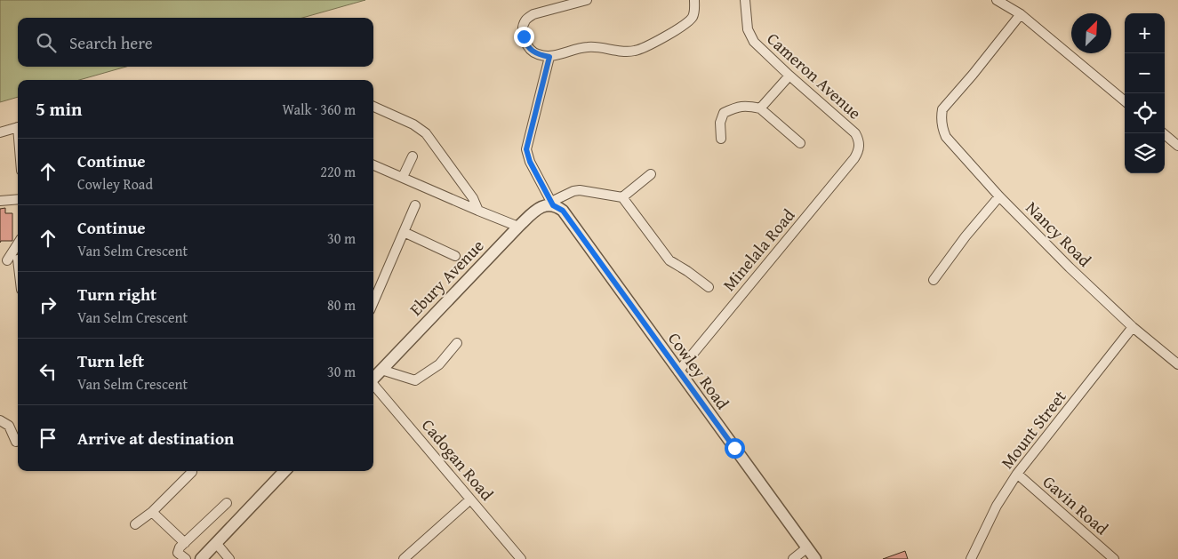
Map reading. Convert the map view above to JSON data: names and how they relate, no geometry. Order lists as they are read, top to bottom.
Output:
{
  "streets": {
    "street": [
      "Cameron Avenue",
      "Nancy Road",
      "Minelala Road",
      "Ebury Avenue",
      "Cowley Road",
      "Mount Street",
      "Cadogan Road",
      "Gavin Road"
    ]
  },
  "crossings": [
    ["Cameron Avenue", "Minelala Road"],
    ["Nancy Road", "Mount Street"],
    ["Minelala Road", "Cowley Road"],
    ["Ebury Avenue", "Cowley Road"],
    ["Mount Street", "Gavin Road"]
  ],
  "north": "top right",
  "page": {
    "map_buttons": ["+", "−"],
    "search": "Search here",
    "heading": ["5 min", "Walk · 360 m"],
    "list": [
      ["Continue", "Cowley Road", "220 m"],
      ["Continue", "Van Selm Crescent", "30 m"],
      ["Turn right", "Van Selm Crescent", "80 m"],
      ["Turn left", "Van Selm Crescent", "30 m"],
      "Arrive at destination"
    ]
  }
}
